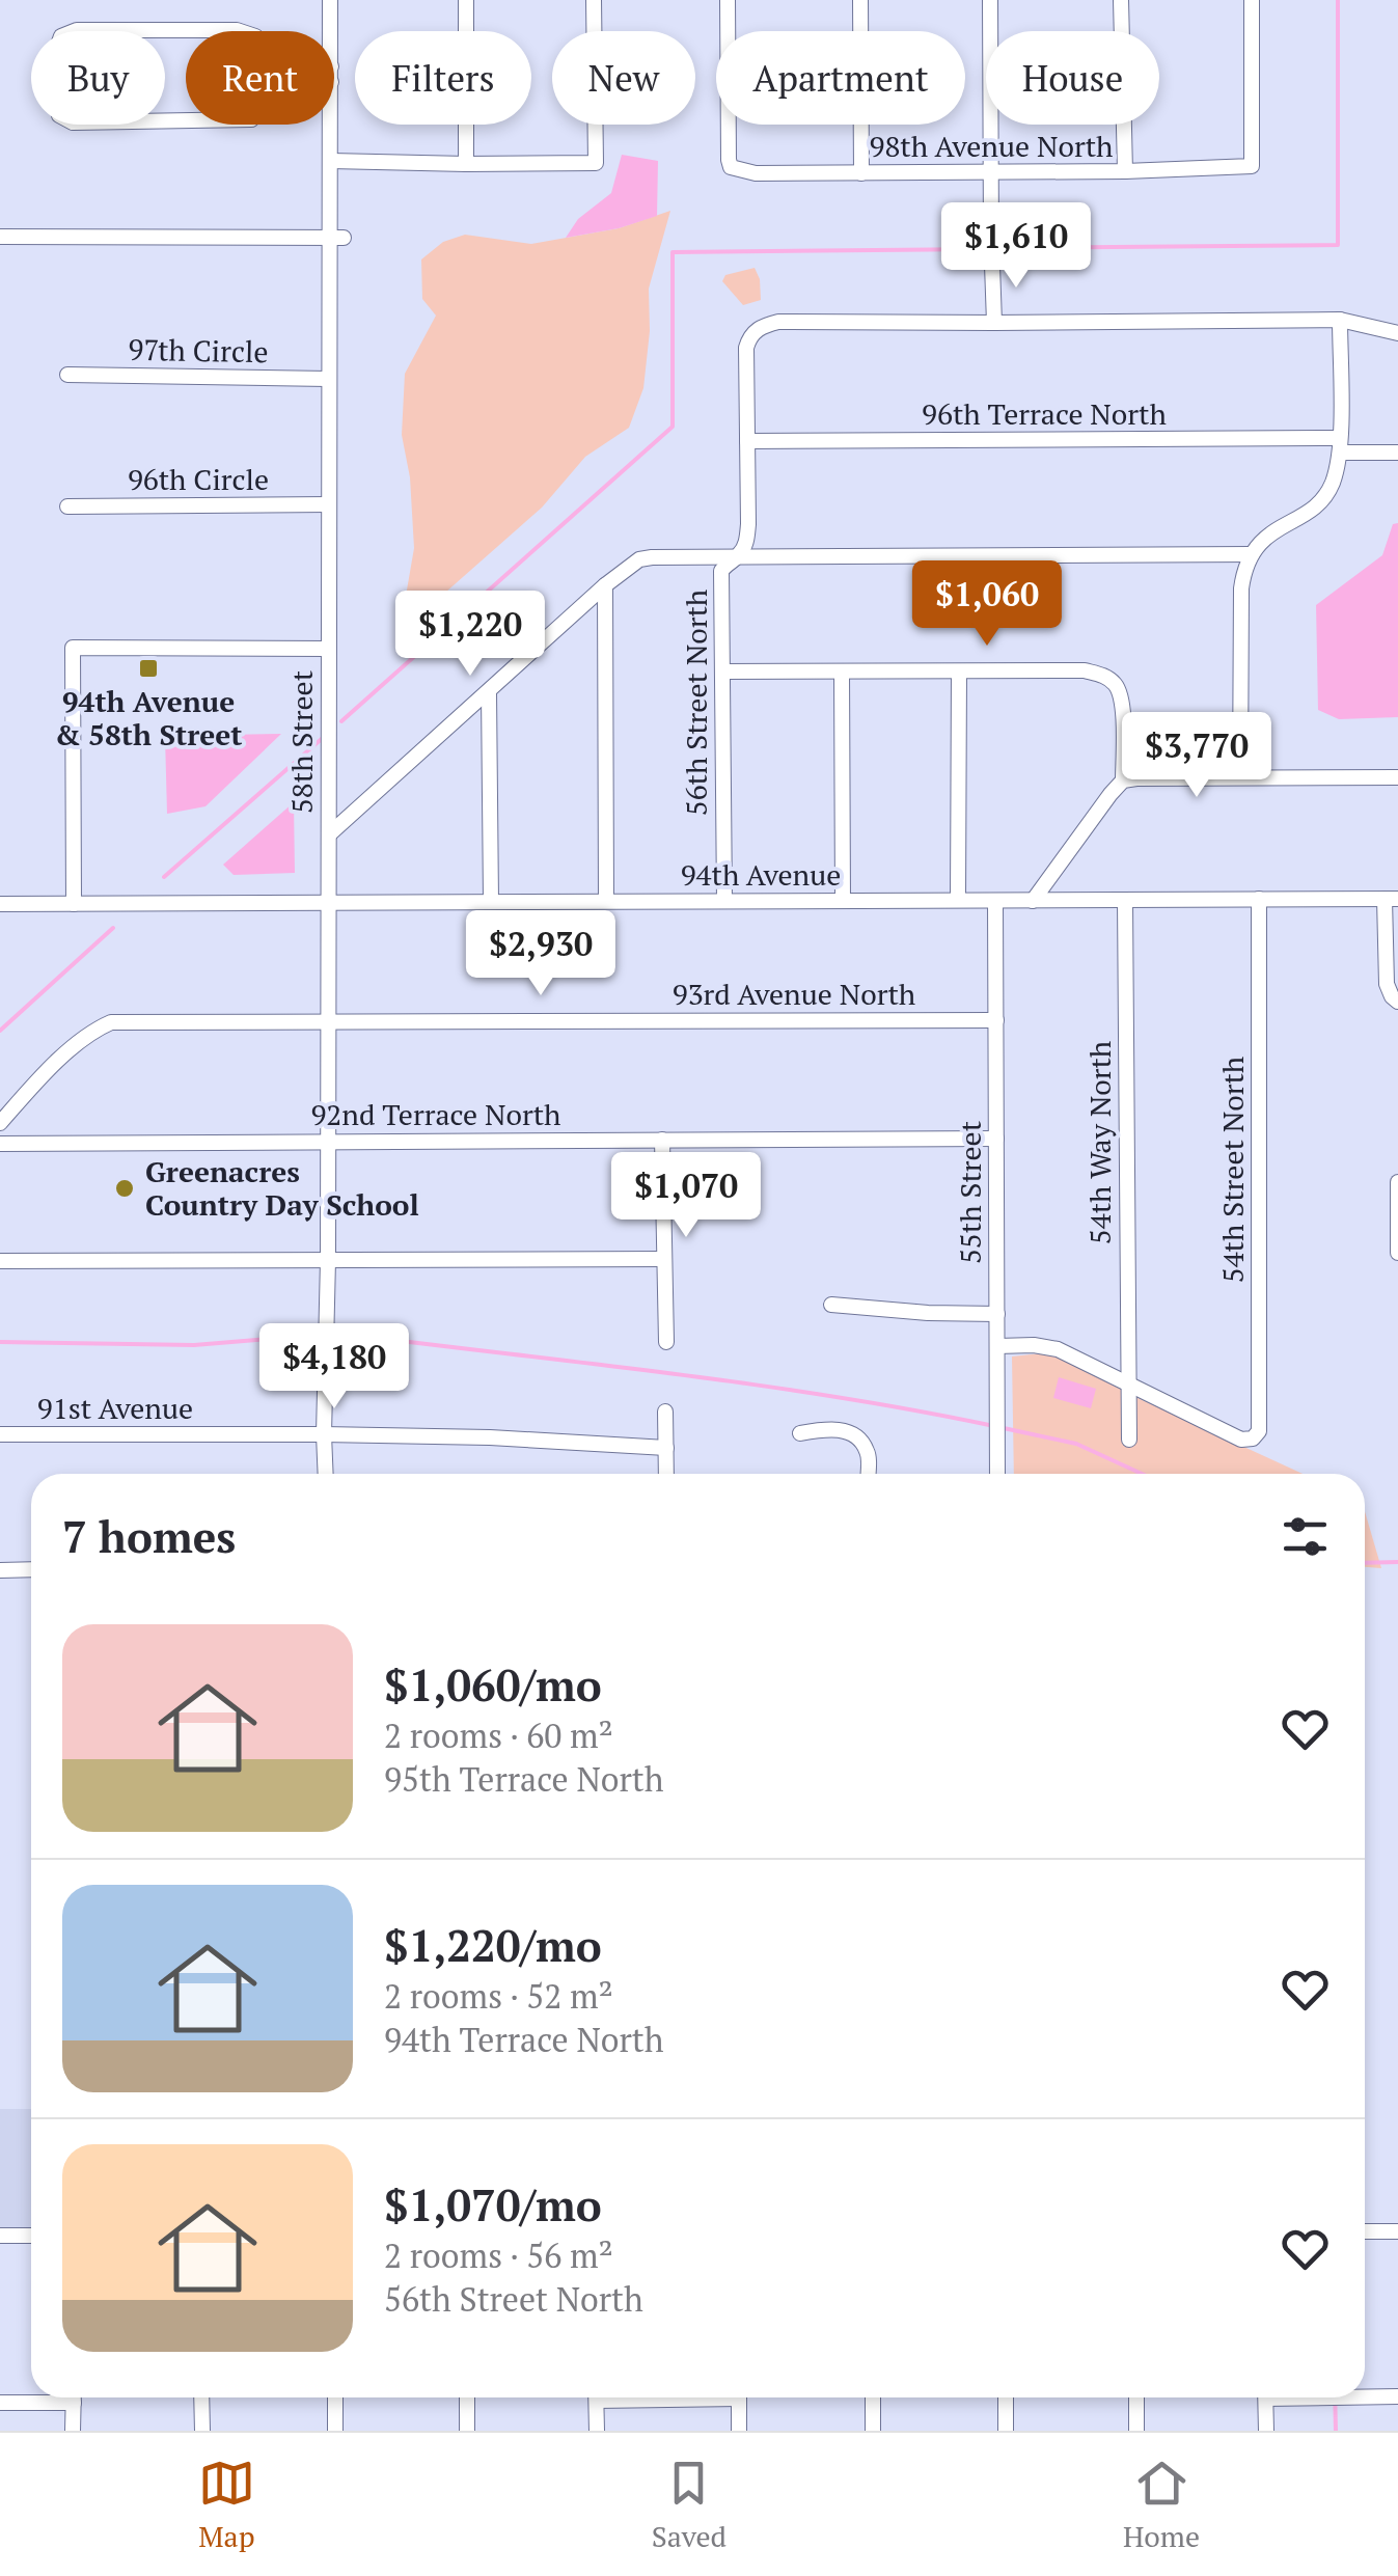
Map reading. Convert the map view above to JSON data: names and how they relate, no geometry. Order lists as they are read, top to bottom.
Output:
{
  "streets": {
    "street": [
      "98th Avenue North",
      "97th Circle",
      "96th Terrace North",
      "96th Circle",
      "56th Street North",
      "58th Street",
      "94th Avenue",
      "93rd Avenue North",
      "92nd Terrace North",
      "54th Way North",
      "54th Street North",
      "55th Street",
      "91st Avenue"
    ]
  },
  "crossings": [
    ["97th Circle", "58th Street"],
    ["96th Terrace North", "56th Street North"],
    ["96th Circle", "58th Street"],
    ["56th Street North", "94th Avenue"],
    ["58th Street", "94th Avenue"],
    ["58th Street", "93rd Avenue North"],
    ["58th Street", "92nd Terrace North"],
    ["58th Street", "91st Avenue"],
    ["94th Avenue", "54th Way North"],
    ["94th Avenue", "54th Street North"],
    ["94th Avenue", "55th Street"],
    ["93rd Avenue North", "55th Street"],
    ["92nd Terrace North", "55th Street"],
    ["54th Way North", "54th Street North"]
  ],
  "places": {
    "transit": ["94th Avenue & 58th Street"],
    "other": ["Greenacres Country Day School"]
  },
  "page": {
    "chip": [
      "Buy",
      "Rent",
      "Filters",
      "New",
      "Apartment",
      "House"
    ],
    "price": [
      "$1,610",
      "$1,060",
      "$1,220",
      "$3,770",
      "$2,930",
      "$1,070",
      "$4,180"
    ],
    "heading": "7 homes",
    "list": [
      {
        "name": "$1,060/mo",
        "note": "2 rooms · 60 m² · 95th Terrace North"
      },
      {
        "name": "$1,220/mo",
        "note": "2 rooms · 52 m² · 94th Terrace North"
      },
      {
        "name": "$1,070/mo",
        "note": "2 rooms · 56 m² · 56th Street North"
      }
    ],
    "tabs": ["Map", "Saved", "Home"]
  }
}
